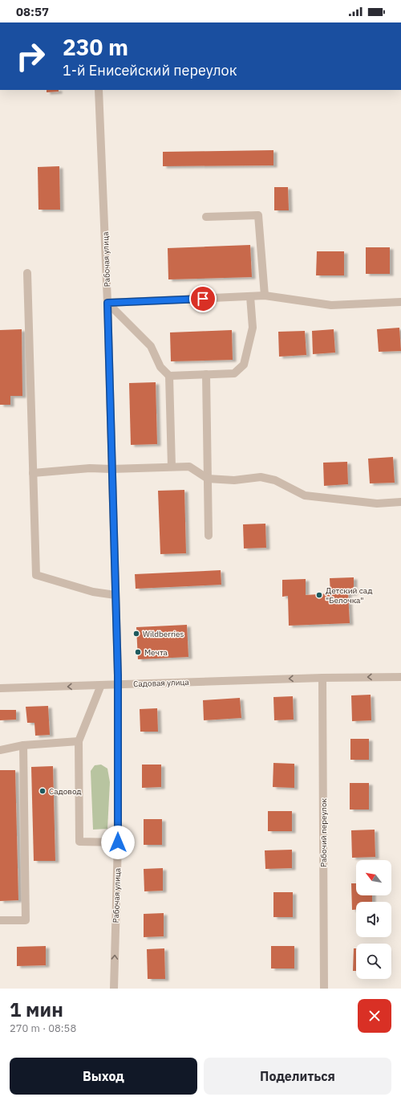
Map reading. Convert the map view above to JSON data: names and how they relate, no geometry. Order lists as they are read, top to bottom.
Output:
{
  "streets": {
    "street": ["Рабочая улица", "Садовая улица", "Рабочий переулок"]
  },
  "crossings": [
    ["Рабочая улица", "Садовая улица"],
    ["Садовая улица", "Рабочий переулок"]
  ],
  "one_way": ["Садовая улица"],
  "places": [
    "Детский сад \"Белочка\"",
    "Wildberries",
    "Мечта",
    "Садовод"
  ],
  "north": "top left",
  "page": {
    "status": "08:57",
    "turn": ["230 m", "1-й Енисейский переулок"],
    "heading": ["1 мин", "270 m · 08:58"],
    "buttons": ["Выход", "Поделиться"]
  }
}
